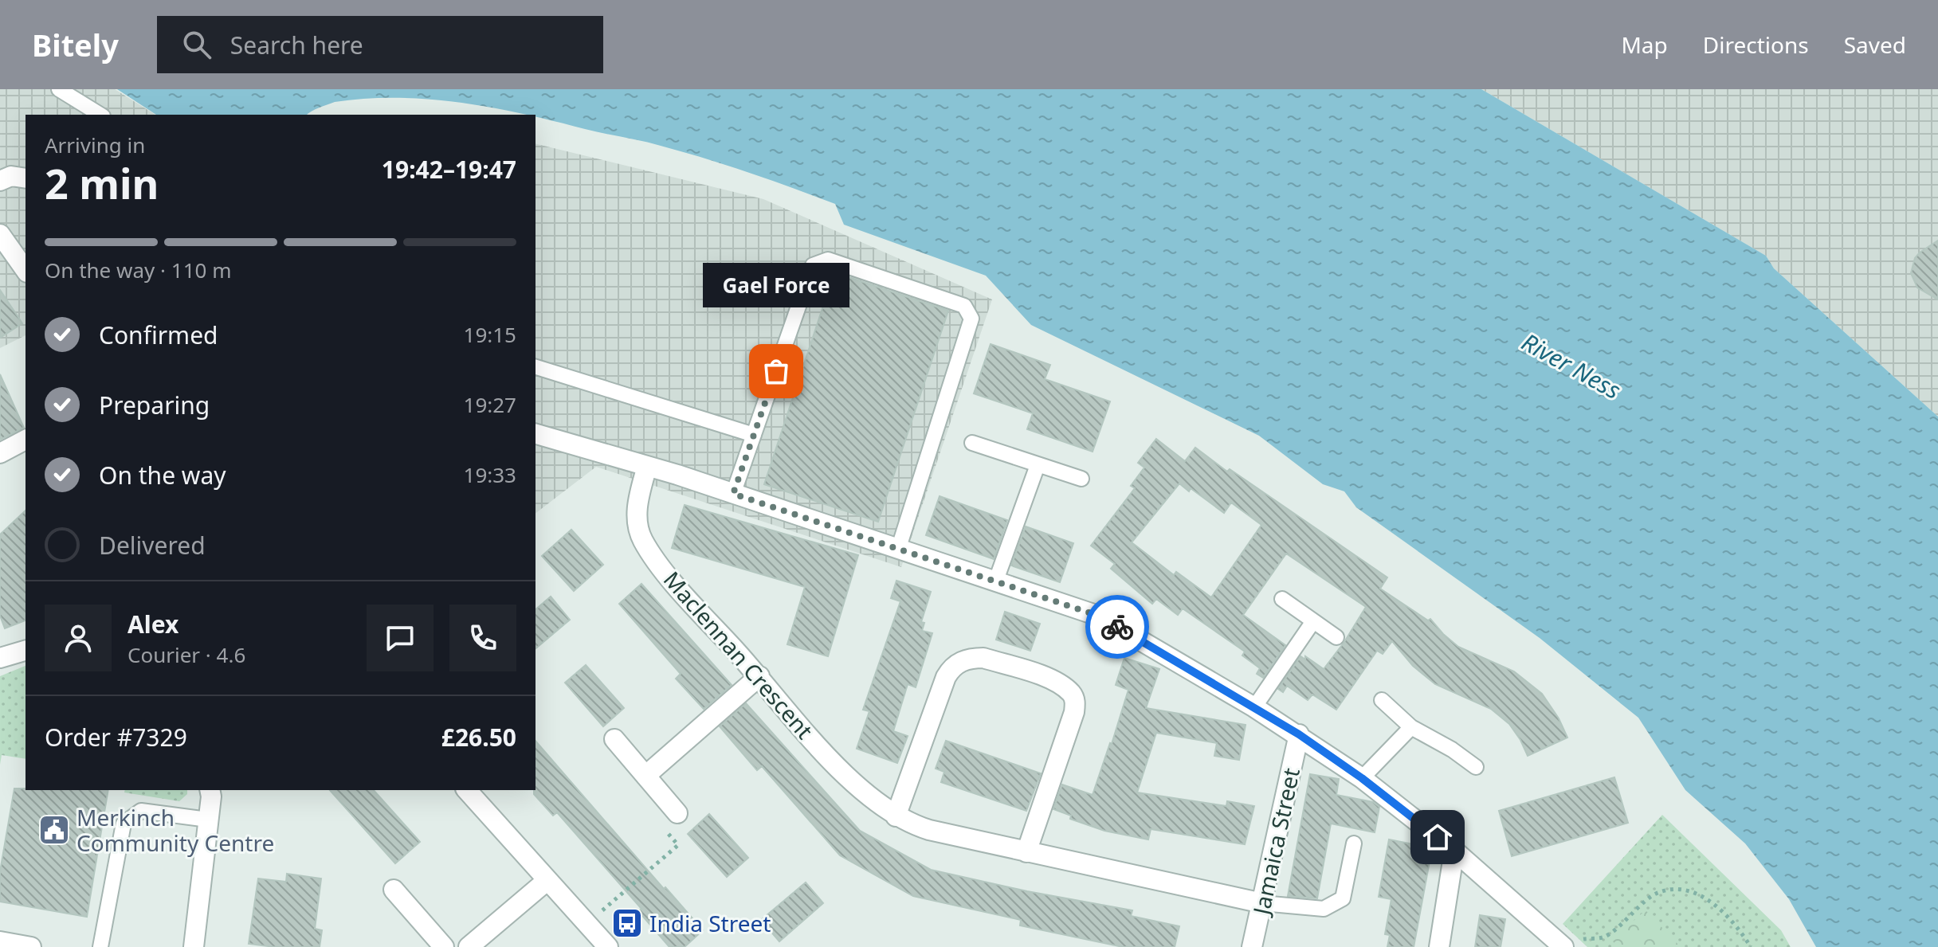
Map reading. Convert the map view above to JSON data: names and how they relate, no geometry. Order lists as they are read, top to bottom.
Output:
{
  "streets": {
    "street": ["Maclennan Crescent", "Jamaica Street"]
  },
  "crossings": [
    ["Maclennan Crescent", "Jamaica Street"]
  ],
  "water": ["River Ness"],
  "places": {
    "other": ["Gael Force"],
    "public building": ["Merkinch Community Centre"],
    "bus stop": ["India Street"]
  },
  "page": {
    "header": "Bitely",
    "search": "Search here",
    "nav": ["Map", "Directions", "Saved"],
    "heading": ["2 min", "Arriving in", "19:42–19:47"],
    "panel": [
      "Alex",
      "Courier · 4.6",
      "Order #7329",
      "£26.50"
    ],
    "bar": "On the way · 110 m",
    "bubble": "Gael Force",
    "list": [
      ["Confirmed", "19:15"],
      ["Preparing", "19:27"],
      ["On the way", "19:33"],
      "Delivered"
    ]
  }
}
